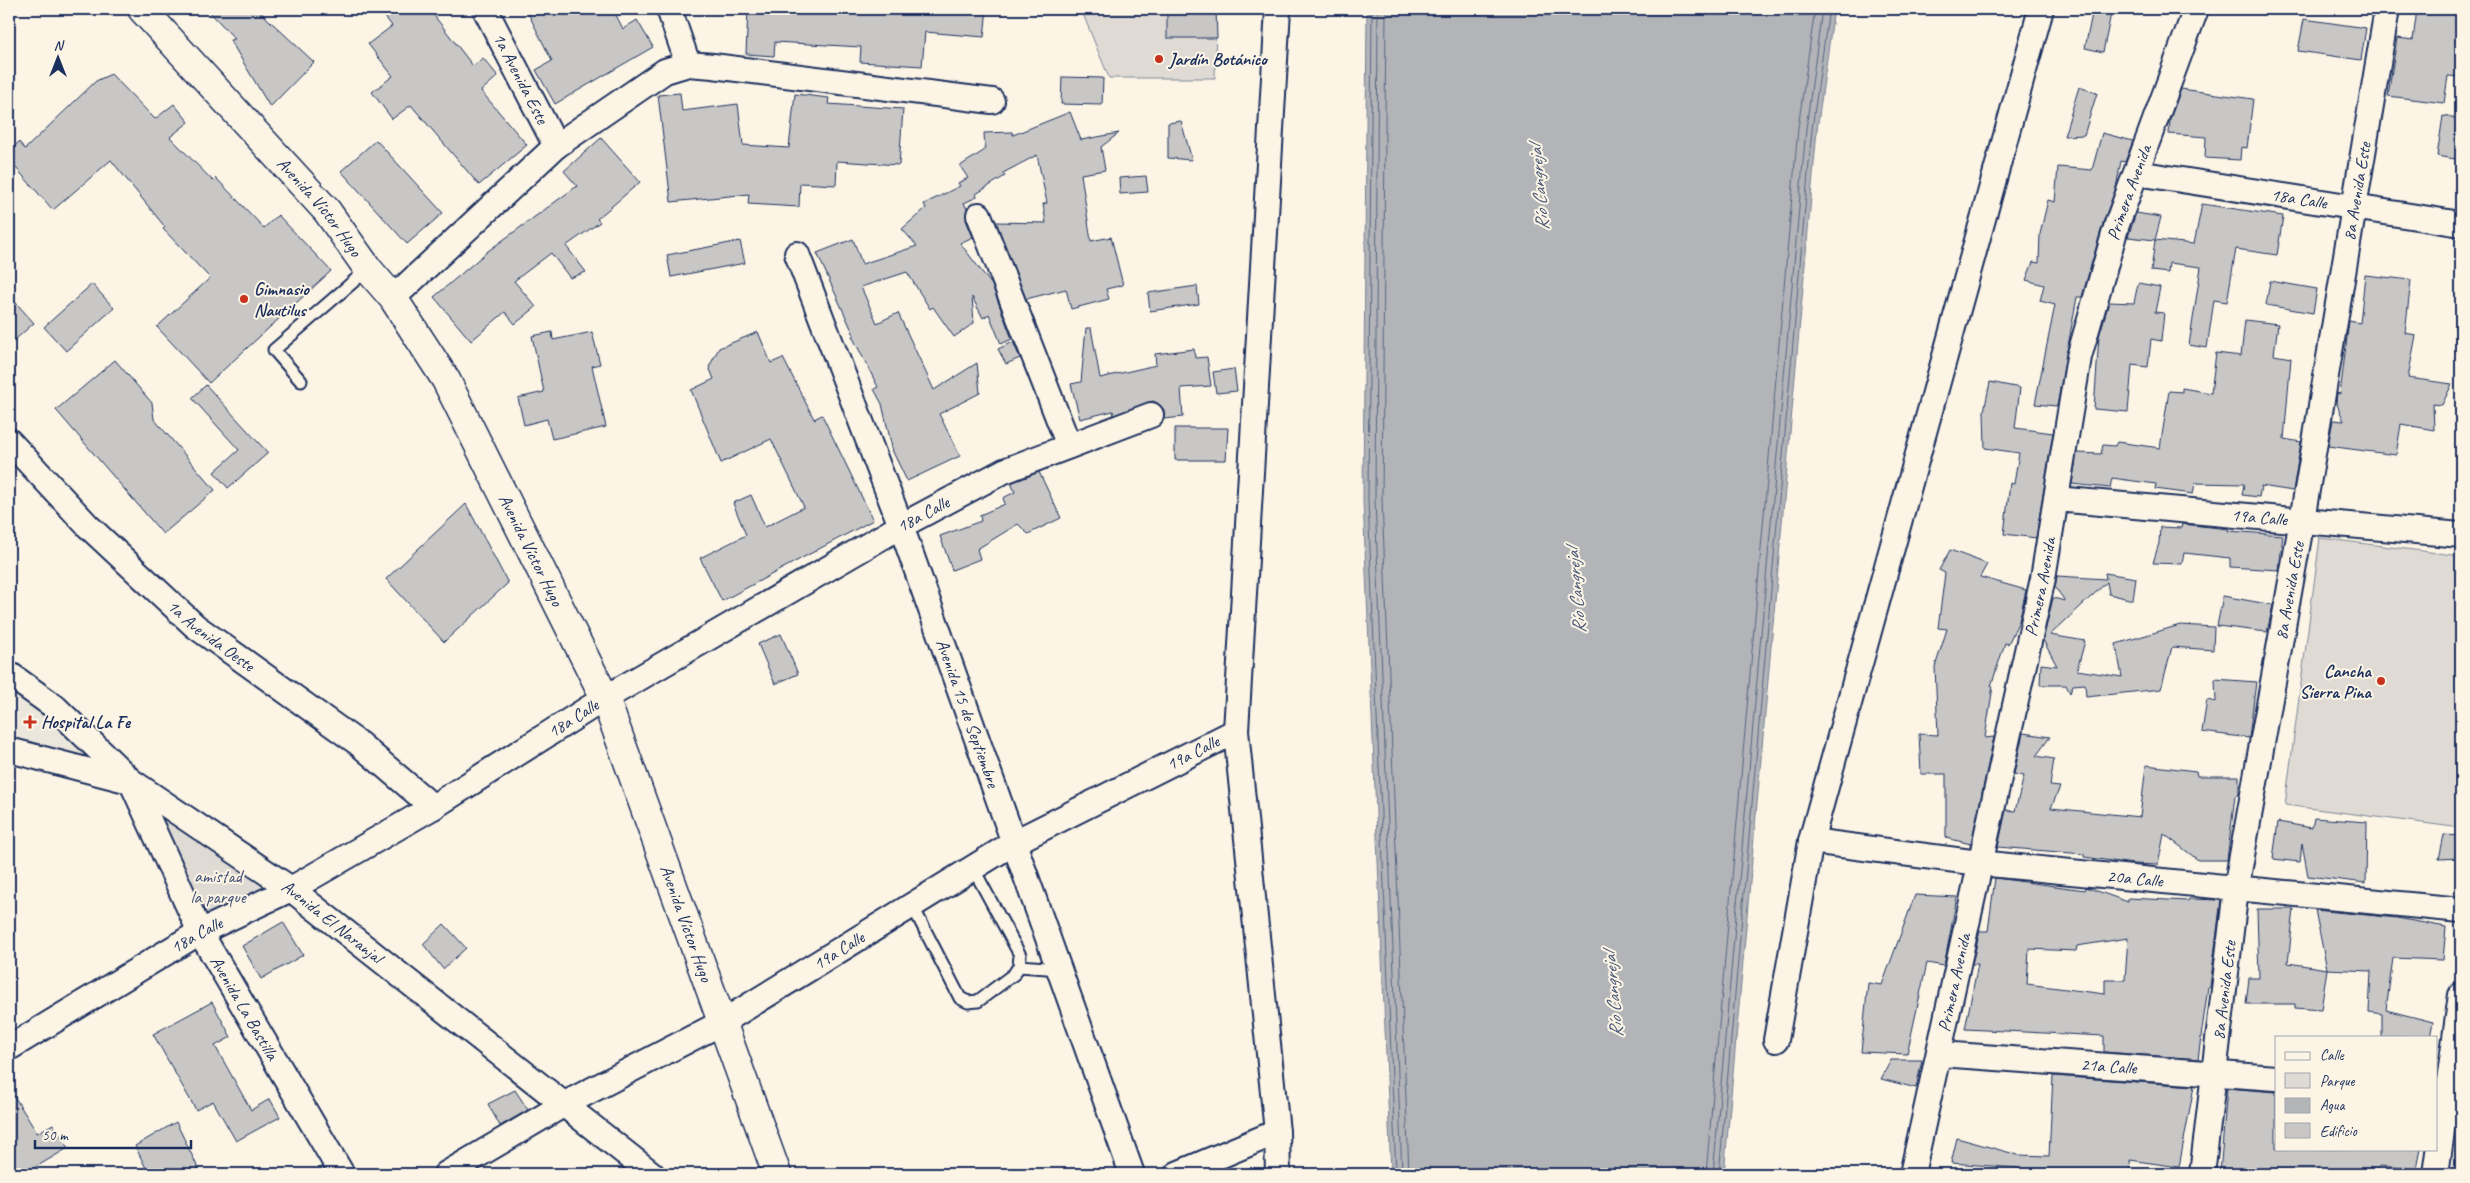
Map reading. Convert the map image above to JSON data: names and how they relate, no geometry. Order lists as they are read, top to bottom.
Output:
{
  "streets": {
    "street": [
      "1a Avenida Este",
      "8a Avenida Este",
      "Primera Avenida",
      "18a Calle",
      "Avenida Víctor Hugo",
      "19a Calle",
      "1a Avenida Oeste",
      "Avenida 15 de Septiembre",
      "20a Calle",
      "Avenida El Naranjal",
      "Avenida La Bastilla",
      "21a Calle"
    ]
  },
  "crossings": [
    ["8a Avenida Este", "18a Calle"],
    ["8a Avenida Este", "19a Calle"],
    ["8a Avenida Este", "20a Calle"],
    ["8a Avenida Este", "21a Calle"],
    ["Primera Avenida", "18a Calle"],
    ["Primera Avenida", "19a Calle"],
    ["Primera Avenida", "20a Calle"],
    ["Primera Avenida", "21a Calle"],
    ["18a Calle", "Avenida Víctor Hugo"],
    ["18a Calle", "1a Avenida Oeste"],
    ["18a Calle", "Avenida 15 de Septiembre"],
    ["18a Calle", "Avenida El Naranjal"],
    ["18a Calle", "Avenida La Bastilla"],
    ["Avenida Víctor Hugo", "19a Calle"],
    ["19a Calle", "Avenida 15 de Septiembre"],
    ["19a Calle", "Avenida El Naranjal"],
    ["Avenida El Naranjal", "Avenida La Bastilla"]
  ],
  "water": ["Río Cangrejal"],
  "parks": ["amistad la parque"],
  "places": {
    "other": ["Jardín Botánico", "Gimnasio Nautilus", "Cancha Sierra Pina"],
    "health": ["Hospital La Fe"]
  },
  "legend": [
    "Calle",
    "Parque",
    "Agua",
    "Edificio"
  ],
  "scale_bar": "50 m",
  "north": "top"
}
